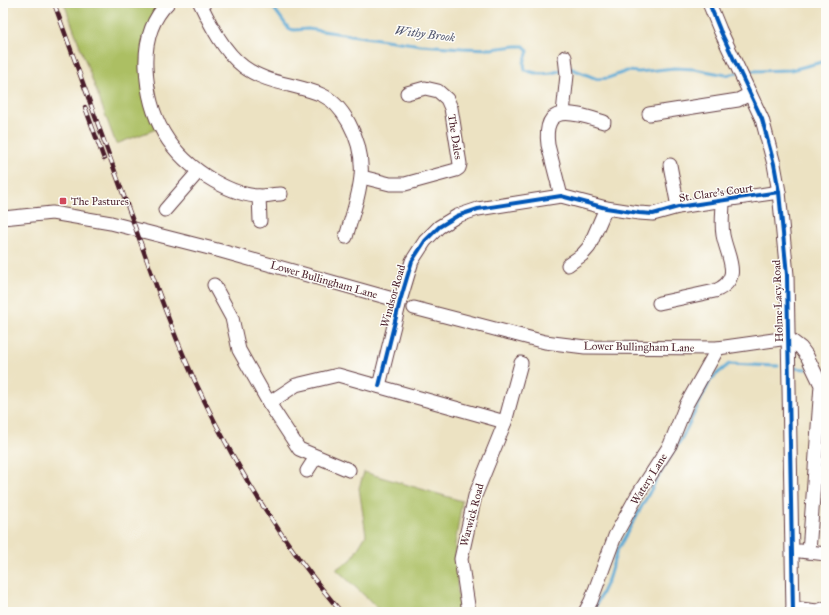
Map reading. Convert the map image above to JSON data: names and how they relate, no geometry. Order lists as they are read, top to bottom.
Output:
{
  "streets": {
    "street": [
      "The Dales",
      "St. Clare's Court",
      "Lower Bullingham Lane",
      "Windsor Road",
      "Holme Lacy Road",
      "Watery Lane",
      "Warwick Road"
    ]
  },
  "crossings": [
    ["St. Clare's Court", "Windsor Road"],
    ["St. Clare's Court", "Holme Lacy Road"],
    ["Lower Bullingham Lane", "Windsor Road"],
    ["Lower Bullingham Lane", "Holme Lacy Road"],
    ["Lower Bullingham Lane", "Watery Lane"]
  ],
  "water": ["Withy Brook"],
  "places": {
    "transit": ["The Pastures"]
  }
}
